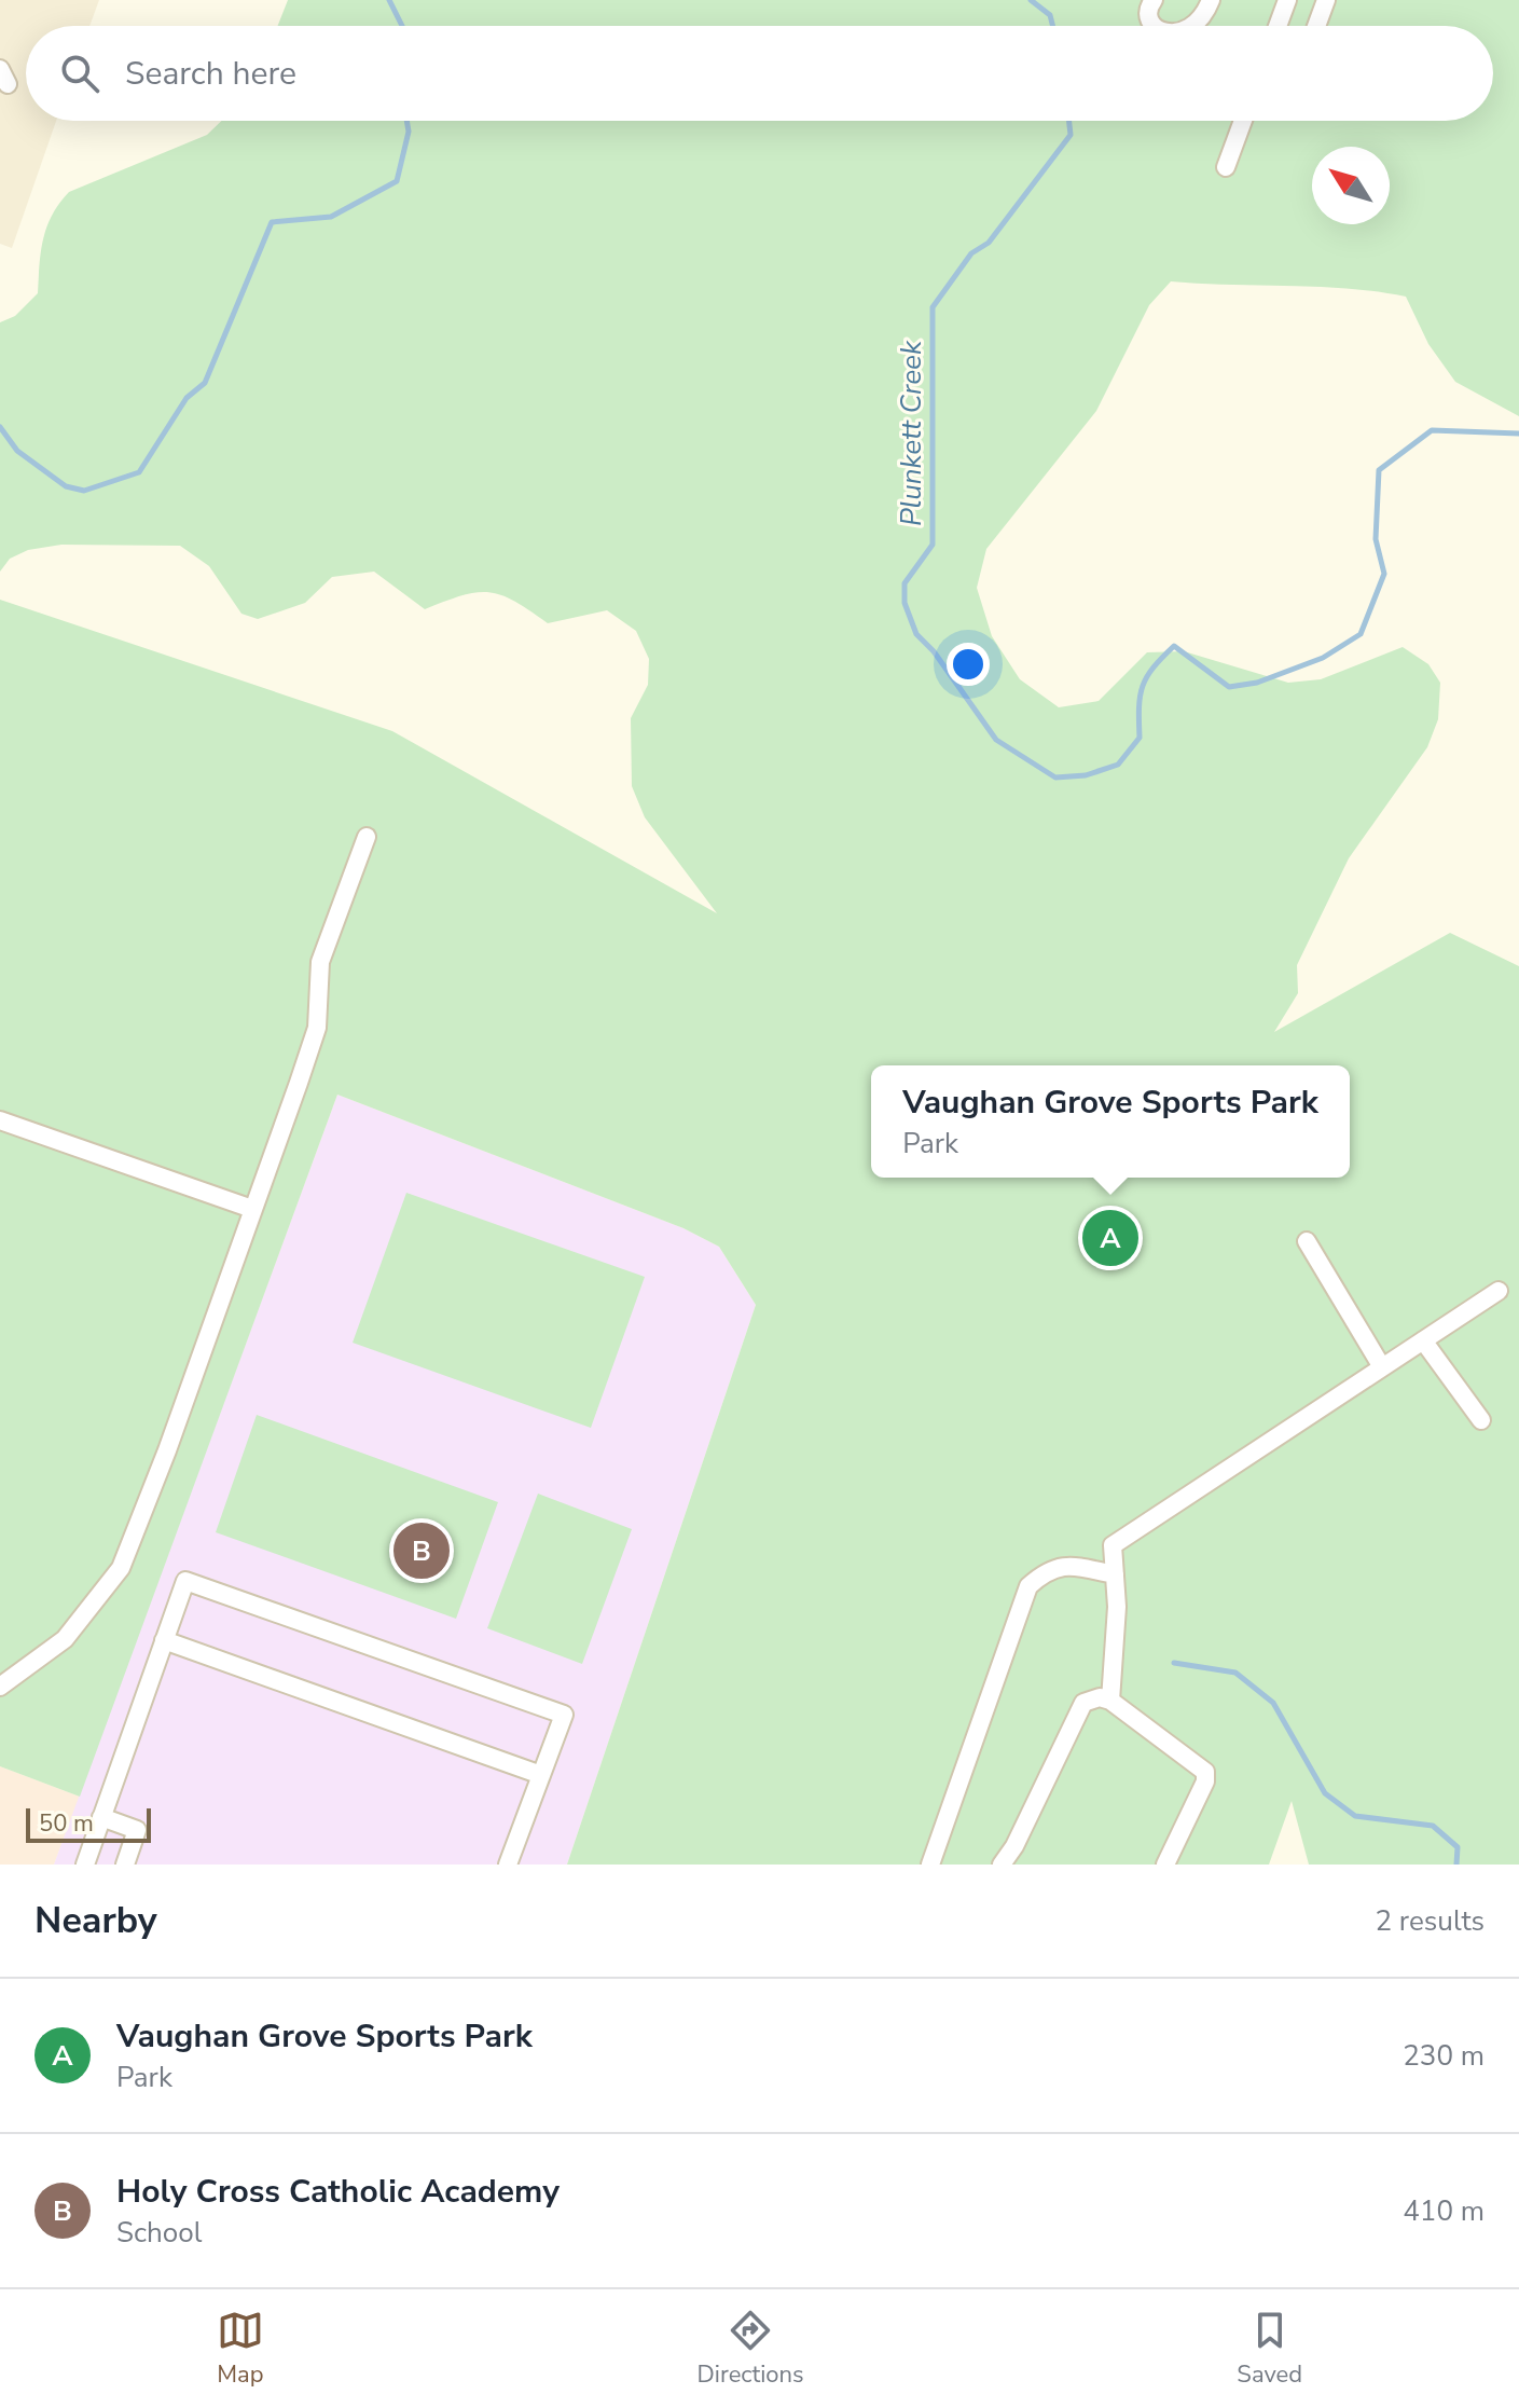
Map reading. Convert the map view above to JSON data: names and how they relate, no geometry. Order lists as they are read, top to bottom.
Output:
{
  "water": ["Plunkett Creek"],
  "scale_bar": "50 m",
  "north": "top left",
  "page": {
    "search": "Search here",
    "popup": ["Vaughan Grove Sports Park", "Park"],
    "pins": ["A", "B"],
    "scale": "50 m",
    "heading": ["Nearby", "2 results"],
    "list": [
      {
        "mark": "A",
        "name": "Vaughan Grove Sports Park",
        "note": "Park",
        "value": "230 m"
      },
      {
        "mark": "B",
        "name": "Holy Cross Catholic Academy",
        "note": "School",
        "value": "410 m"
      }
    ],
    "nav": ["Map", "Directions", "Saved"]
  }
}
